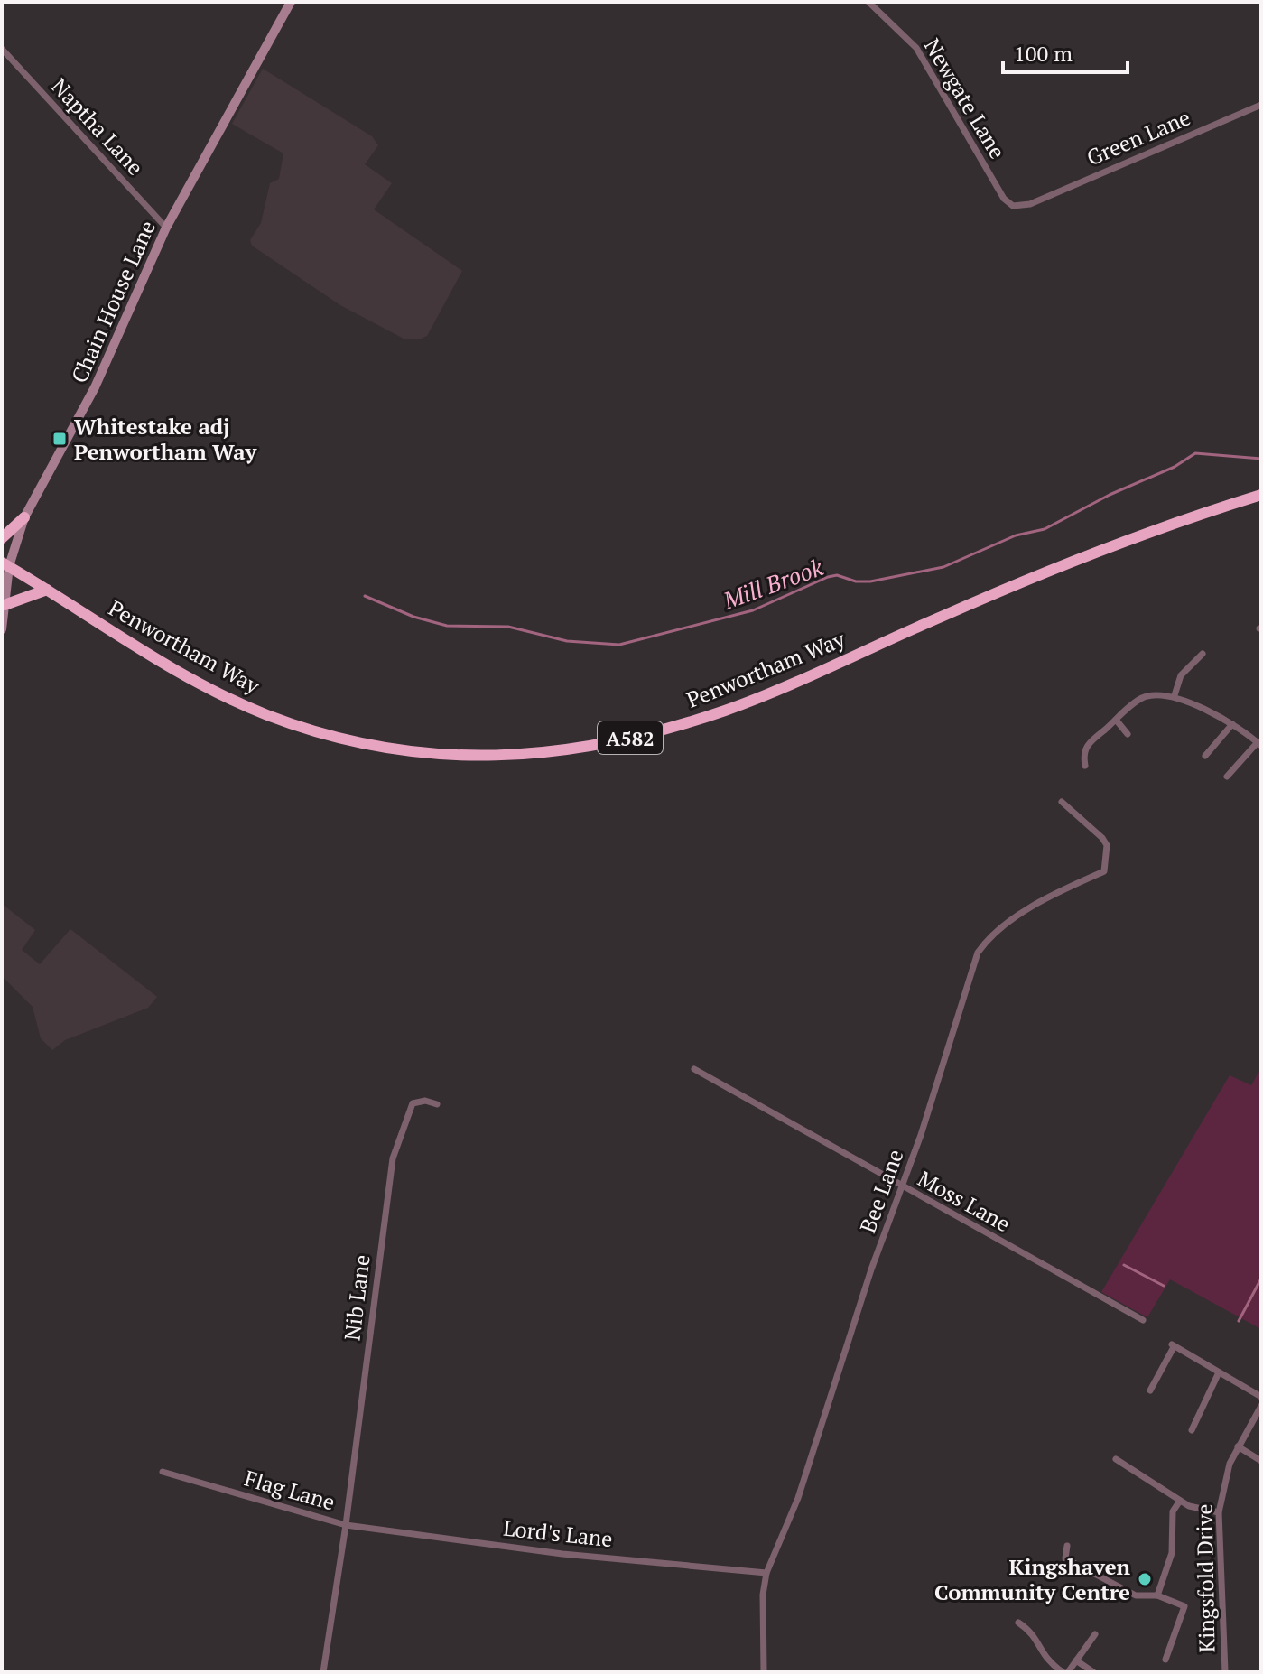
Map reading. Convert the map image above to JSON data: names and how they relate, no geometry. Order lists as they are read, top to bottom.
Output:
{
  "streets": {
    "highway": ["Penwortham Way", "A582"],
    "street": [
      "Newgate Lane",
      "Naptha Lane",
      "Green Lane",
      "Chain House Lane",
      "Bee Lane",
      "Moss Lane",
      "Nib Lane",
      "Flag Lane",
      "Lord's Lane",
      "Kingsfold Drive"
    ]
  },
  "crossings": [
    ["Newgate Lane", "Green Lane"],
    ["Naptha Lane", "Chain House Lane"],
    ["Chain House Lane", "Penwortham Way"],
    ["Bee Lane", "Moss Lane"],
    ["Bee Lane", "Lord's Lane"],
    ["Nib Lane", "Flag Lane"],
    ["Nib Lane", "Lord's Lane"],
    ["Flag Lane", "Lord's Lane"]
  ],
  "water": ["Mill Brook"],
  "places": {
    "transit": ["Whitestake adj Penwortham Way"],
    "other": ["Kingshaven Community Centre"]
  },
  "scale_bar": "100 m"
}
